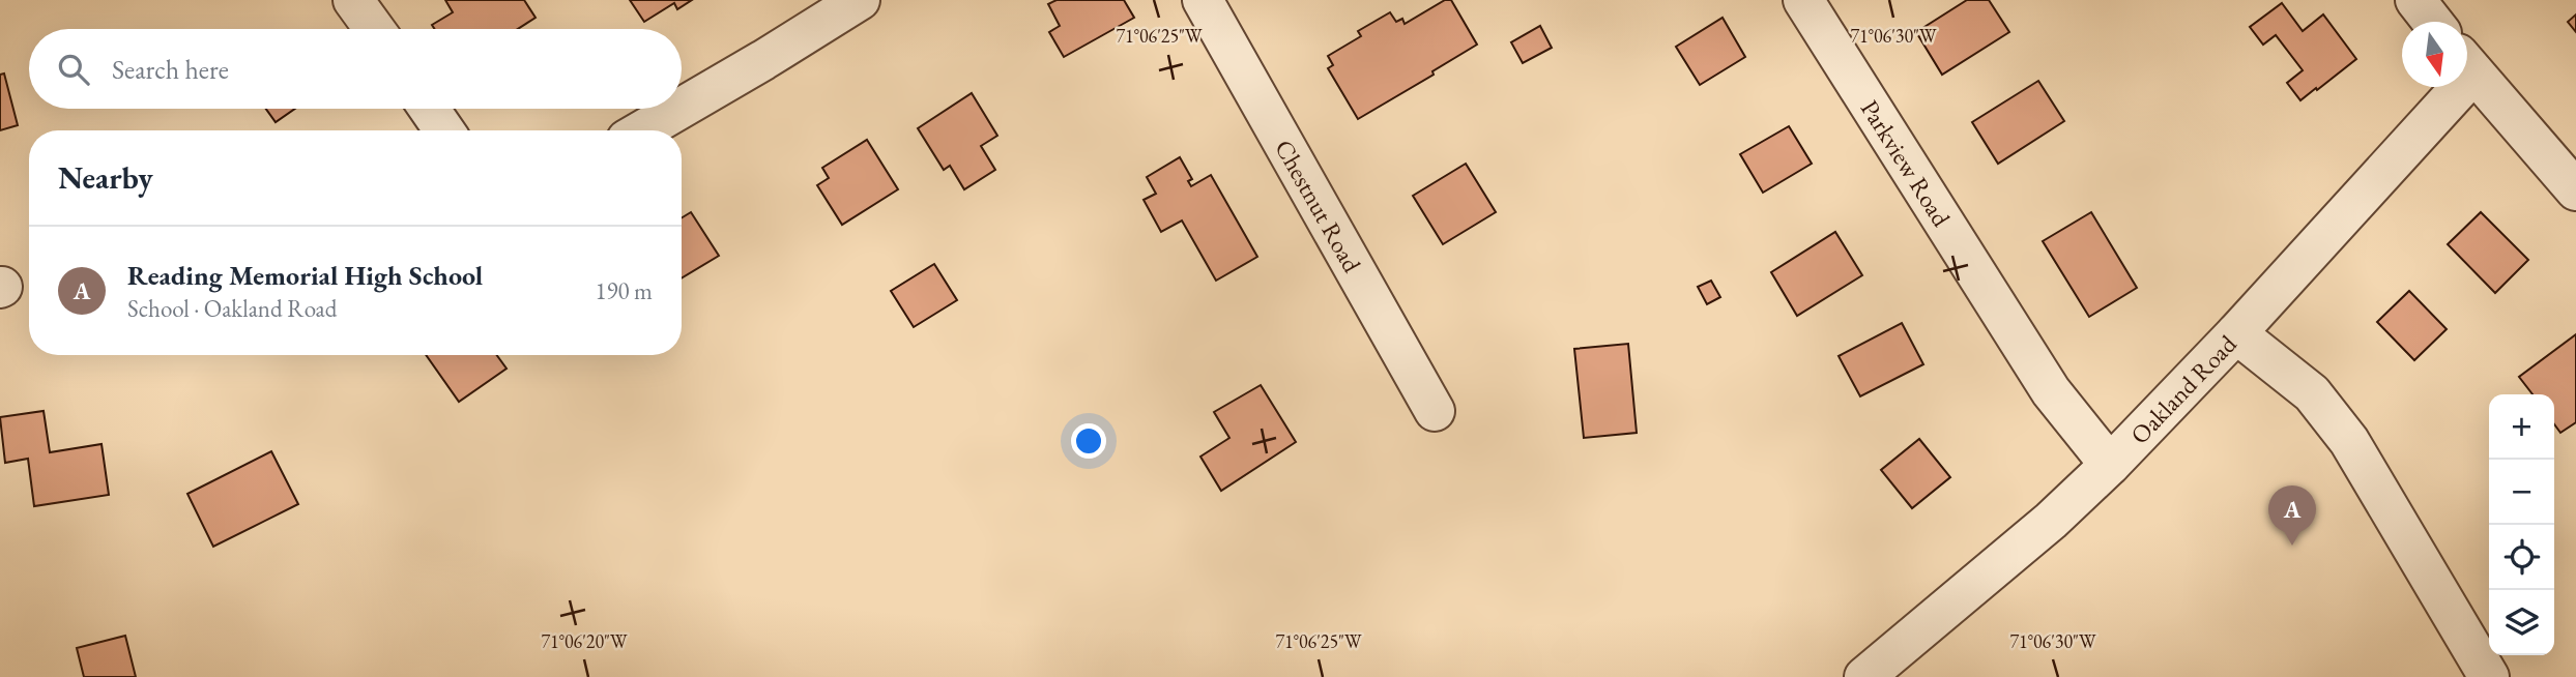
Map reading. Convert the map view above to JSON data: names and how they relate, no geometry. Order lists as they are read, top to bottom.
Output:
{
  "streets": {
    "street": ["Parkview Road", "Chestnut Road", "Oakland Road"]
  },
  "crossings": [
    ["Parkview Road", "Oakland Road"]
  ],
  "north": "bottom",
  "page": {
    "search": "Search here",
    "heading": "Nearby",
    "list": [
      {
        "mark": "A",
        "name": "Reading Memorial High School",
        "note": "School · Oakland Road",
        "value": "190 m"
      }
    ],
    "map_buttons": ["+", "−"],
    "pins": "A"
  },
  "coordinates": ["71°06'25\"W", "71°06'30\"W", "71°06'20\"W"]
}
